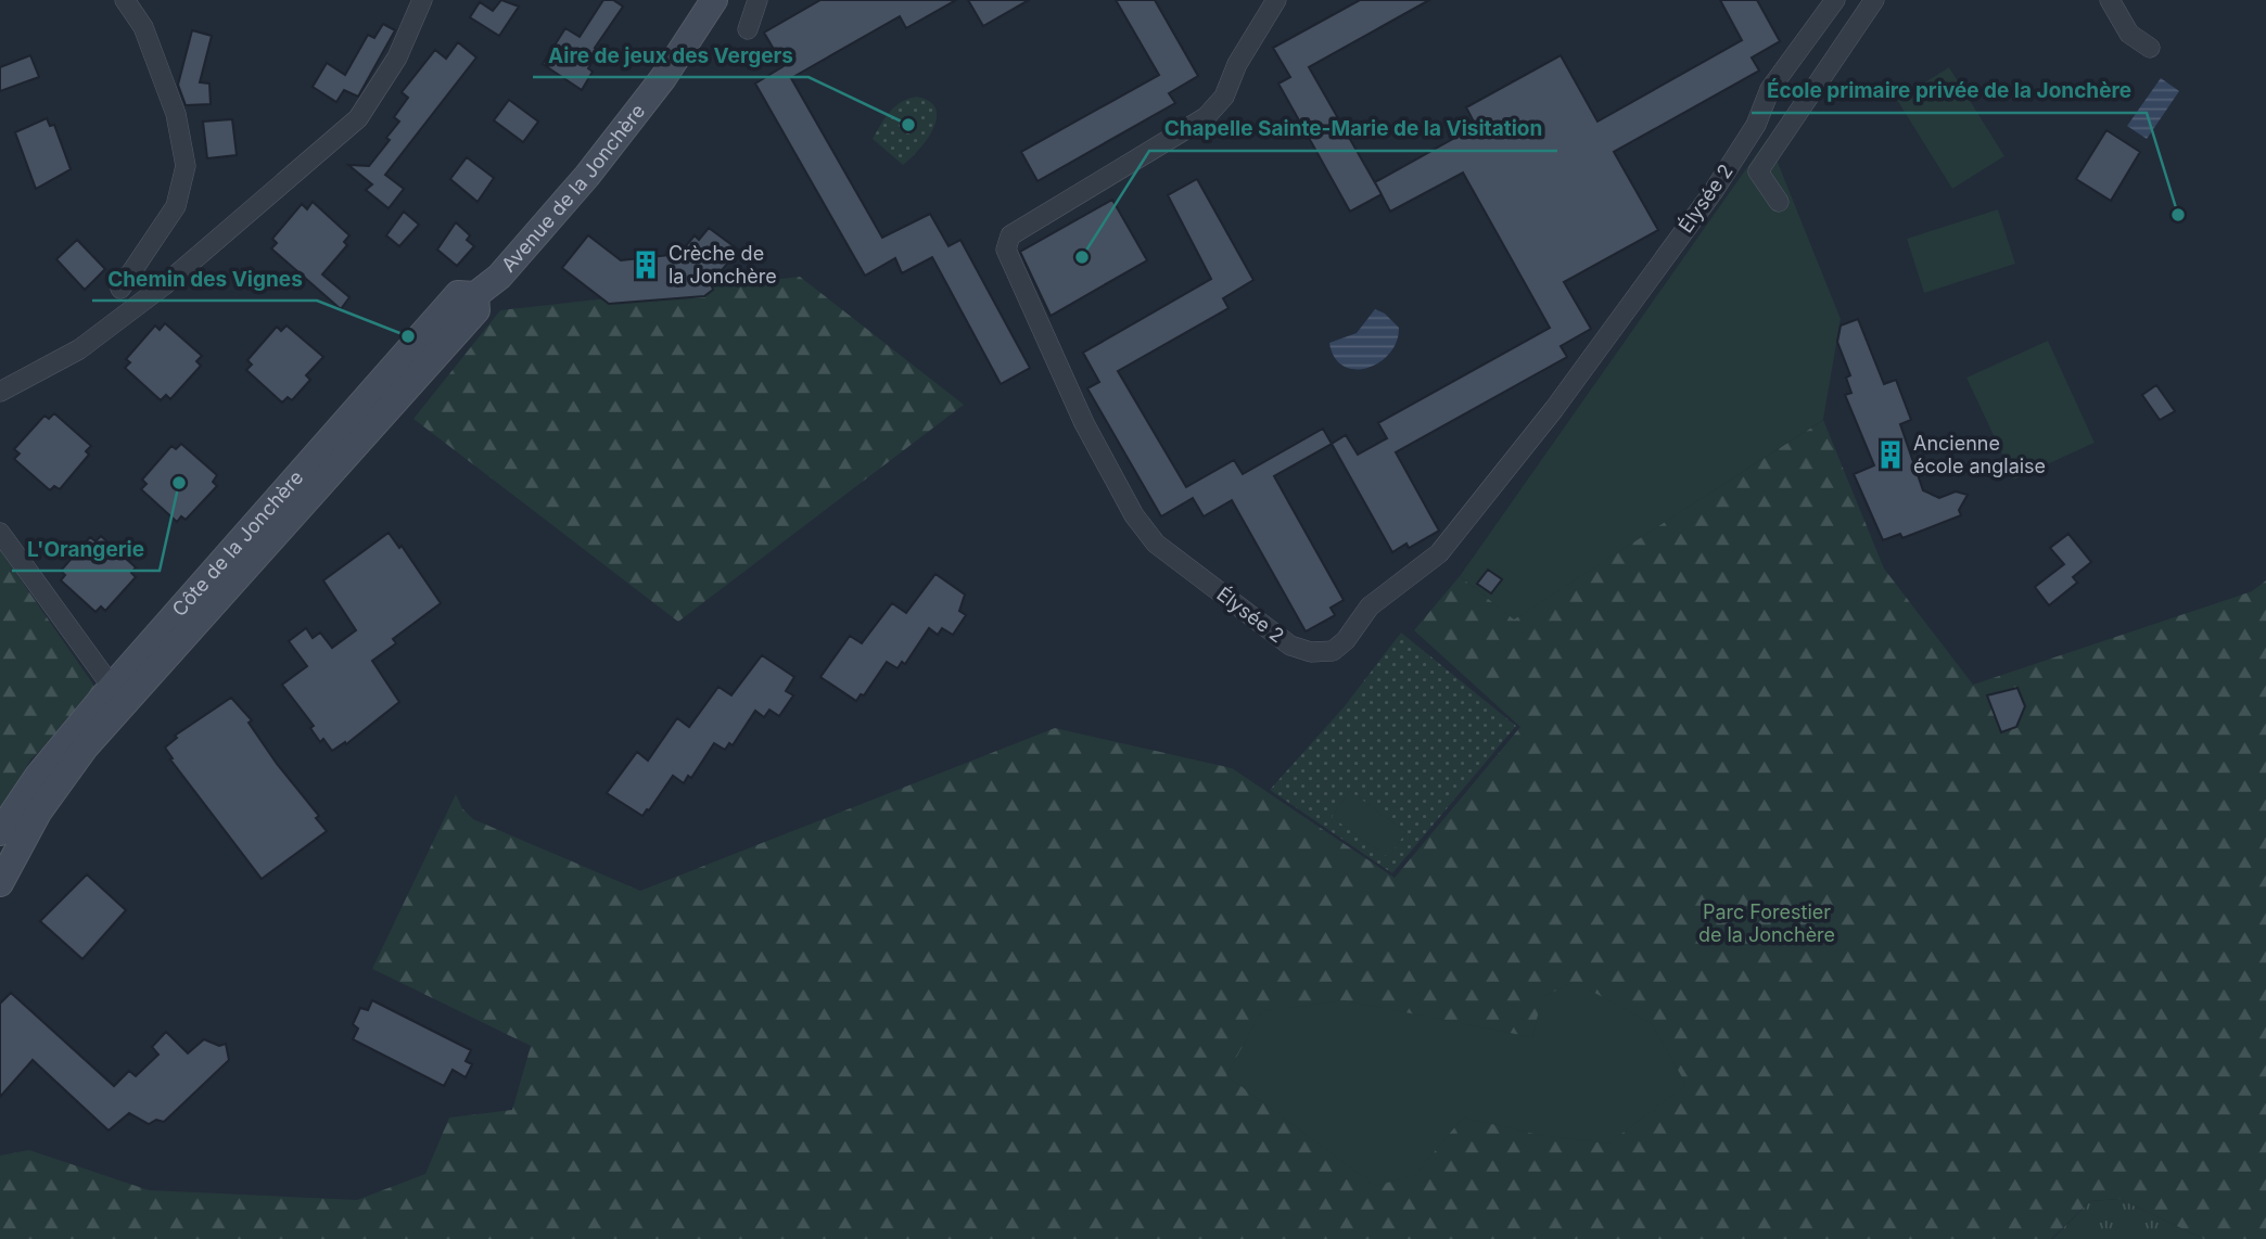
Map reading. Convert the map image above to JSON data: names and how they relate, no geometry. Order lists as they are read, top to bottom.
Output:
{
  "streets": {
    "street": ["Avenue de la Jonchère", "Élysée 2", "Côte de la Jonchère"]
  },
  "crossings": [
    ["Avenue de la Jonchère", "Côte de la Jonchère"]
  ],
  "parks": ["Parc Forestier de la Jonchère"],
  "places": {
    "other": [
      "Aire de jeux des Vergers",
      "École primaire privée de la Jonchère",
      "Chapelle Sainte-Marie de la Visitation",
      "Chemin des Vignes",
      "L'Orangerie"
    ],
    "building": ["Crèche de la Jonchère", "Ancienne école anglaise"]
  }
}
